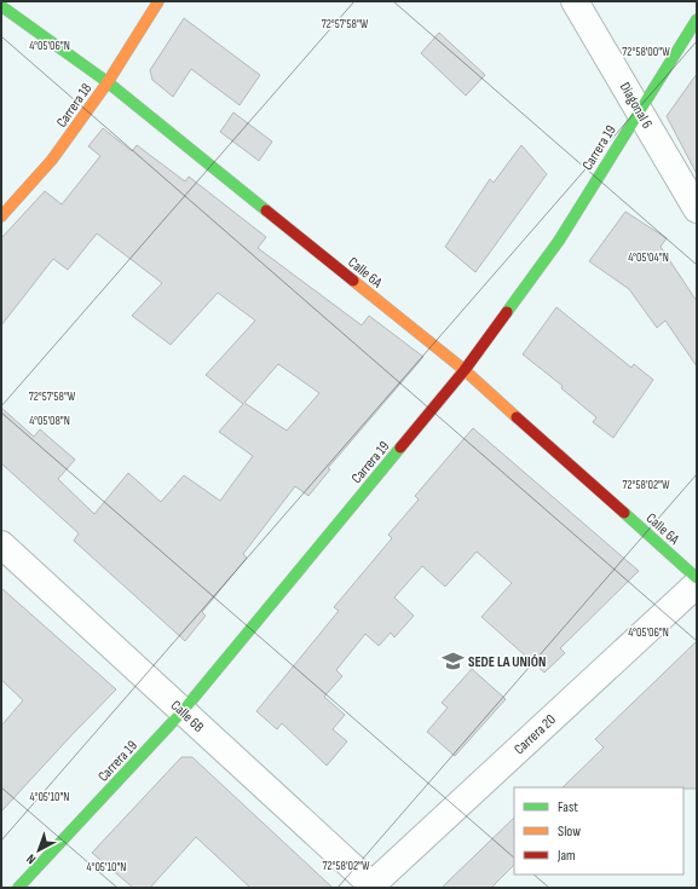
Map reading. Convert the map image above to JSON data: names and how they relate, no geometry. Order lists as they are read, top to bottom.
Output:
{
  "streets": {
    "street": [
      "Carrera 18",
      "Diagonal 6",
      "Carrera 19",
      "Calle 6A",
      "Calle 6B",
      "Carrera 20"
    ]
  },
  "crossings": [
    ["Carrera 18", "Calle 6A"],
    ["Diagonal 6", "Carrera 19"],
    ["Carrera 19", "Calle 6A"],
    ["Carrera 19", "Calle 6B"],
    ["Calle 6B", "Carrera 20"]
  ],
  "places": {
    "school or university": ["SEDE LA UNIÓN"]
  },
  "legend": ["Fast", "Slow", "Jam"],
  "north": "bottom left",
  "coordinates": [
    "72°57'58\"W",
    "4°05'06\"N",
    "72°58'00\"W",
    "4°05'04\"N",
    "4°05'08\"N",
    "72°58'02\"W",
    "4°05'10\"N"
  ]
}
